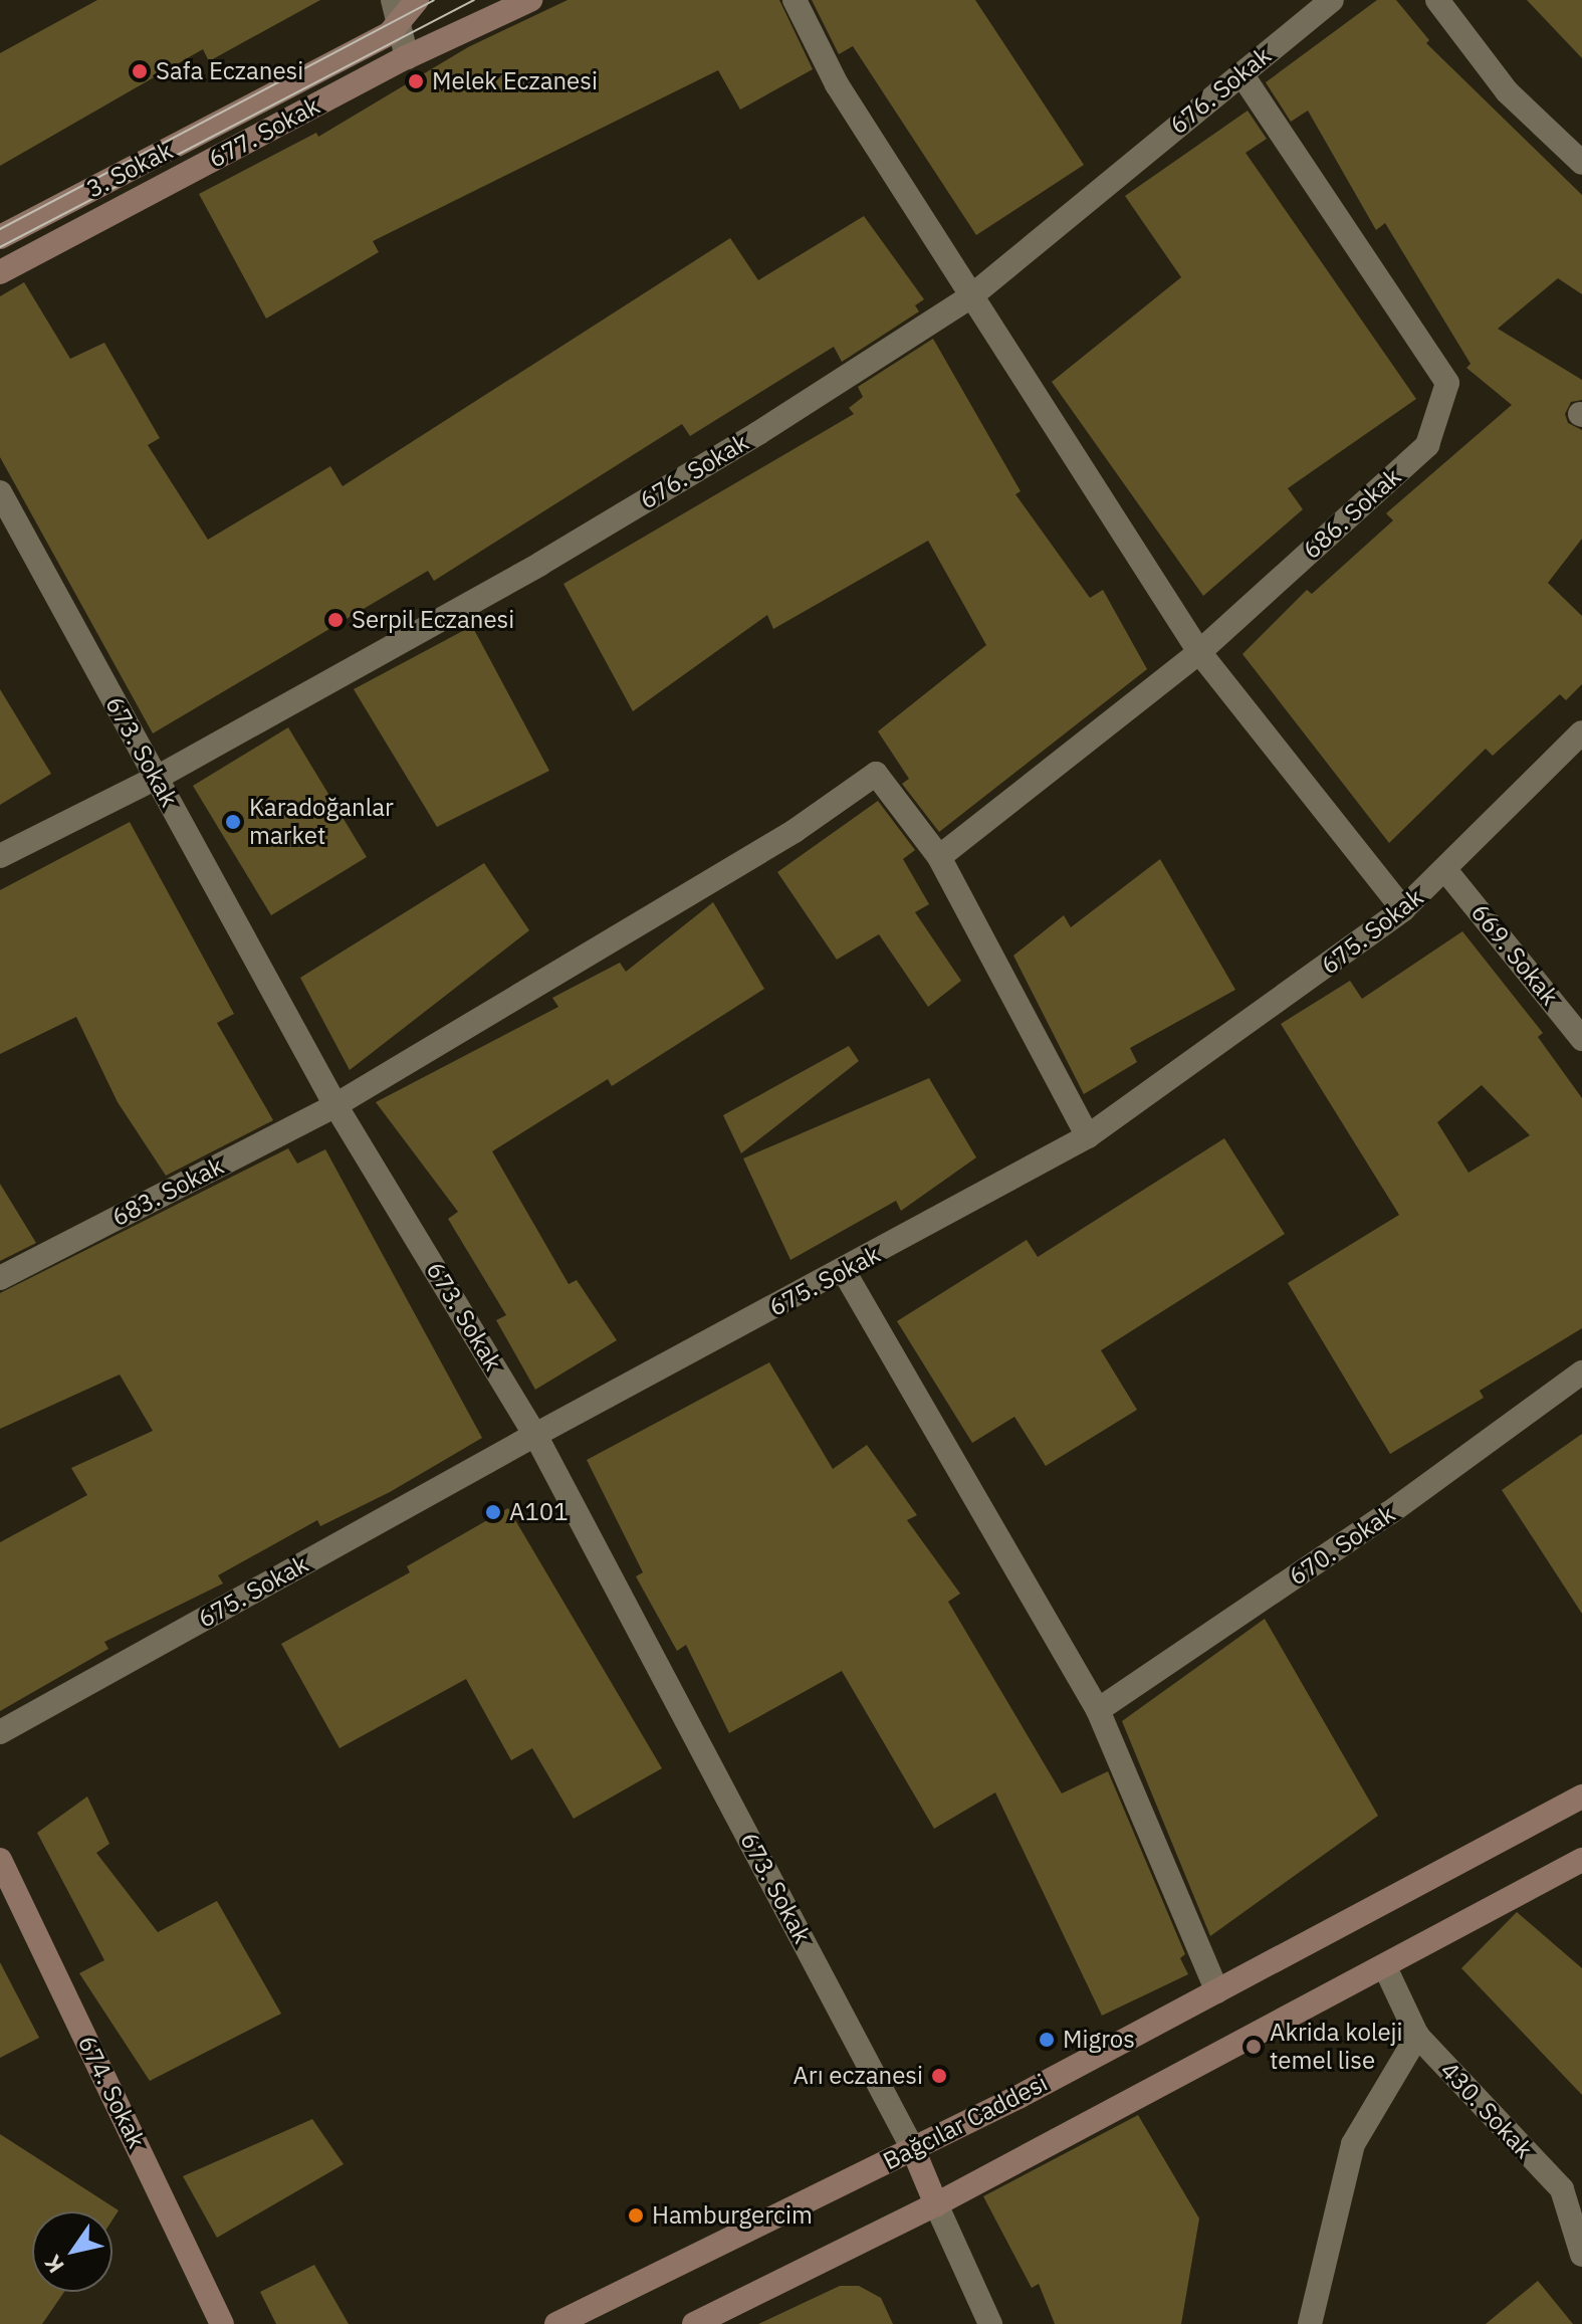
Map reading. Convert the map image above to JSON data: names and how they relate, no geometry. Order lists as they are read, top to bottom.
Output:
{
  "streets": {
    "main road": [
      "677. Sokak",
      "3. Sokak",
      "674. Sokak",
      "Bağcılar Caddesi"
    ],
    "street": [
      "676. Sokak",
      "686. Sokak",
      "673. Sokak",
      "675. Sokak",
      "669. Sokak",
      "683. Sokak",
      "670. Sokak",
      "430. Sokak"
    ]
  },
  "crossings": [
    ["676. Sokak", "686. Sokak"],
    ["676. Sokak", "673. Sokak"],
    ["686. Sokak", "683. Sokak"],
    ["673. Sokak", "675. Sokak"],
    ["673. Sokak", "683. Sokak"],
    ["673. Sokak", "Bağcılar Caddesi"],
    ["675. Sokak", "669. Sokak"]
  ],
  "places": [
    "Safa Eczanesi",
    "Melek Eczanesi",
    "Serpil Eczanesi",
    "Karadoğanlar market",
    "A101",
    "Migros",
    "Akrida koleji temel lise",
    "Arı eczanesi",
    "Hamburgercim"
  ],
  "north": "bottom left"
}
